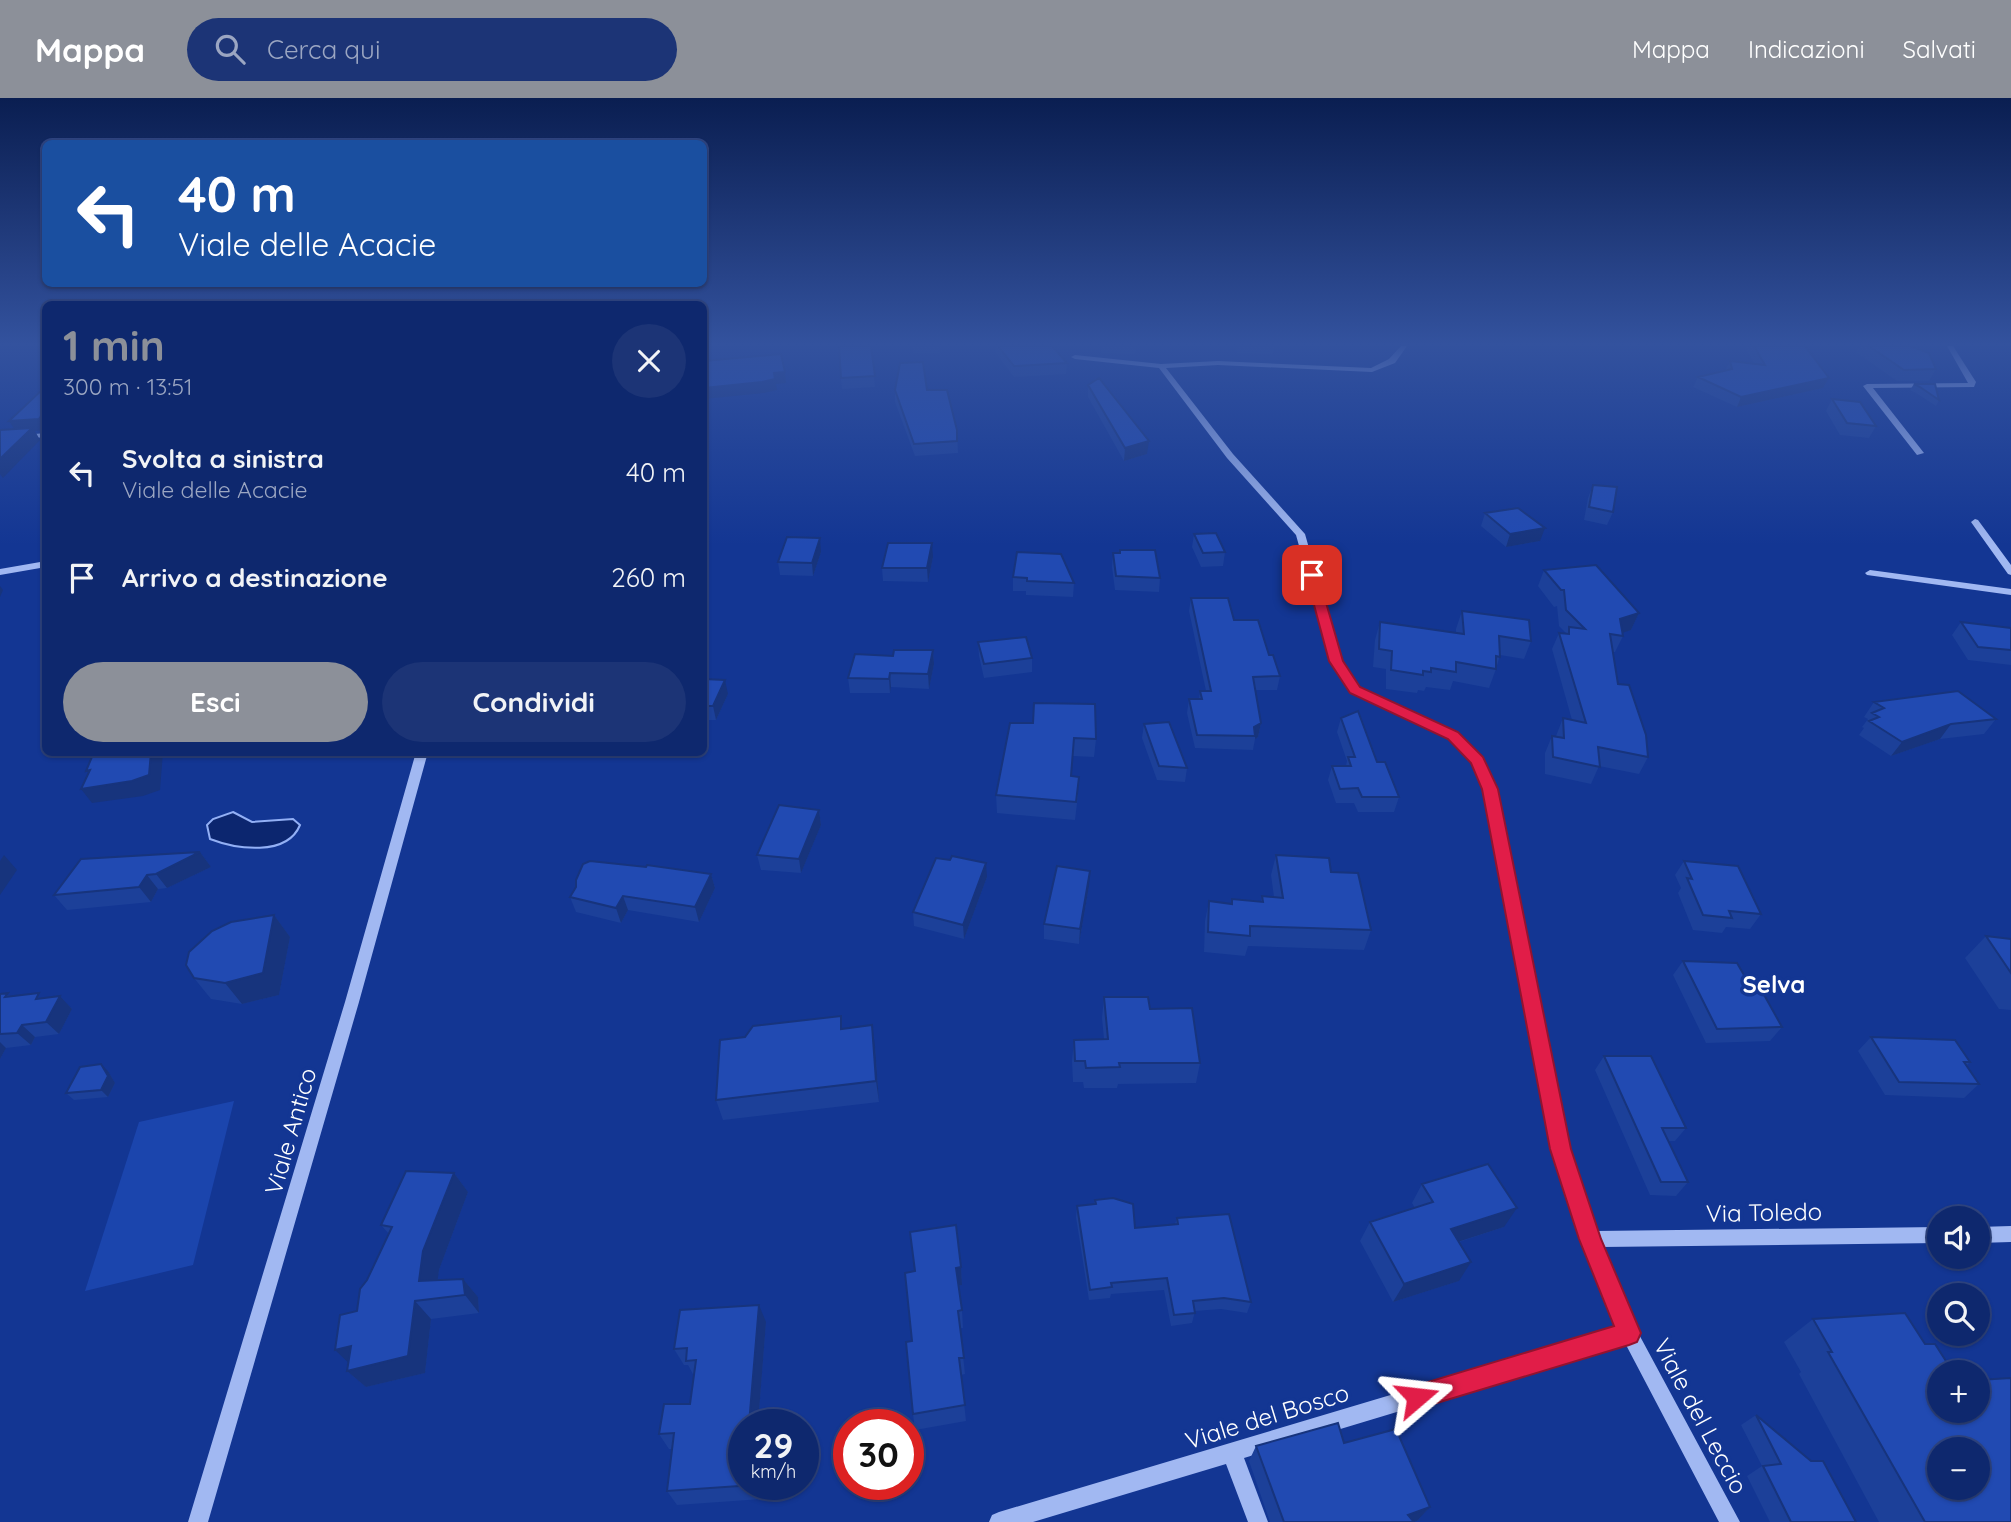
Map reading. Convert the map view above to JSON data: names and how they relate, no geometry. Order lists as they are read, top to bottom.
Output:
{
  "streets": {
    "street": [
      "Viale Antico",
      "Via Toledo",
      "Viale del Bosco",
      "Viale del Leccio"
    ]
  },
  "crossings": [
    ["Via Toledo", "Viale del Leccio"],
    ["Viale del Bosco", "Viale del Leccio"]
  ],
  "districts": ["Selva"],
  "page": {
    "header": "Mappa",
    "search": "Cerca qui",
    "nav": ["Mappa", "Indicazioni", "Salvati"],
    "turn": ["40 m", "Viale delle Acacie"],
    "heading": ["1 min", "300 m · 13:51"],
    "list": [
      {
        "name": "Svolta a sinistra",
        "note": "Viale delle Acacie",
        "value": "40 m"
      },
      {
        "name": "Arrivo a destinazione",
        "value": "260 m"
      }
    ],
    "buttons": ["Esci", "Condividi"],
    "map_buttons": ["+", "−"],
    "speed": "29 km/h",
    "limit": "30"
  }
}
